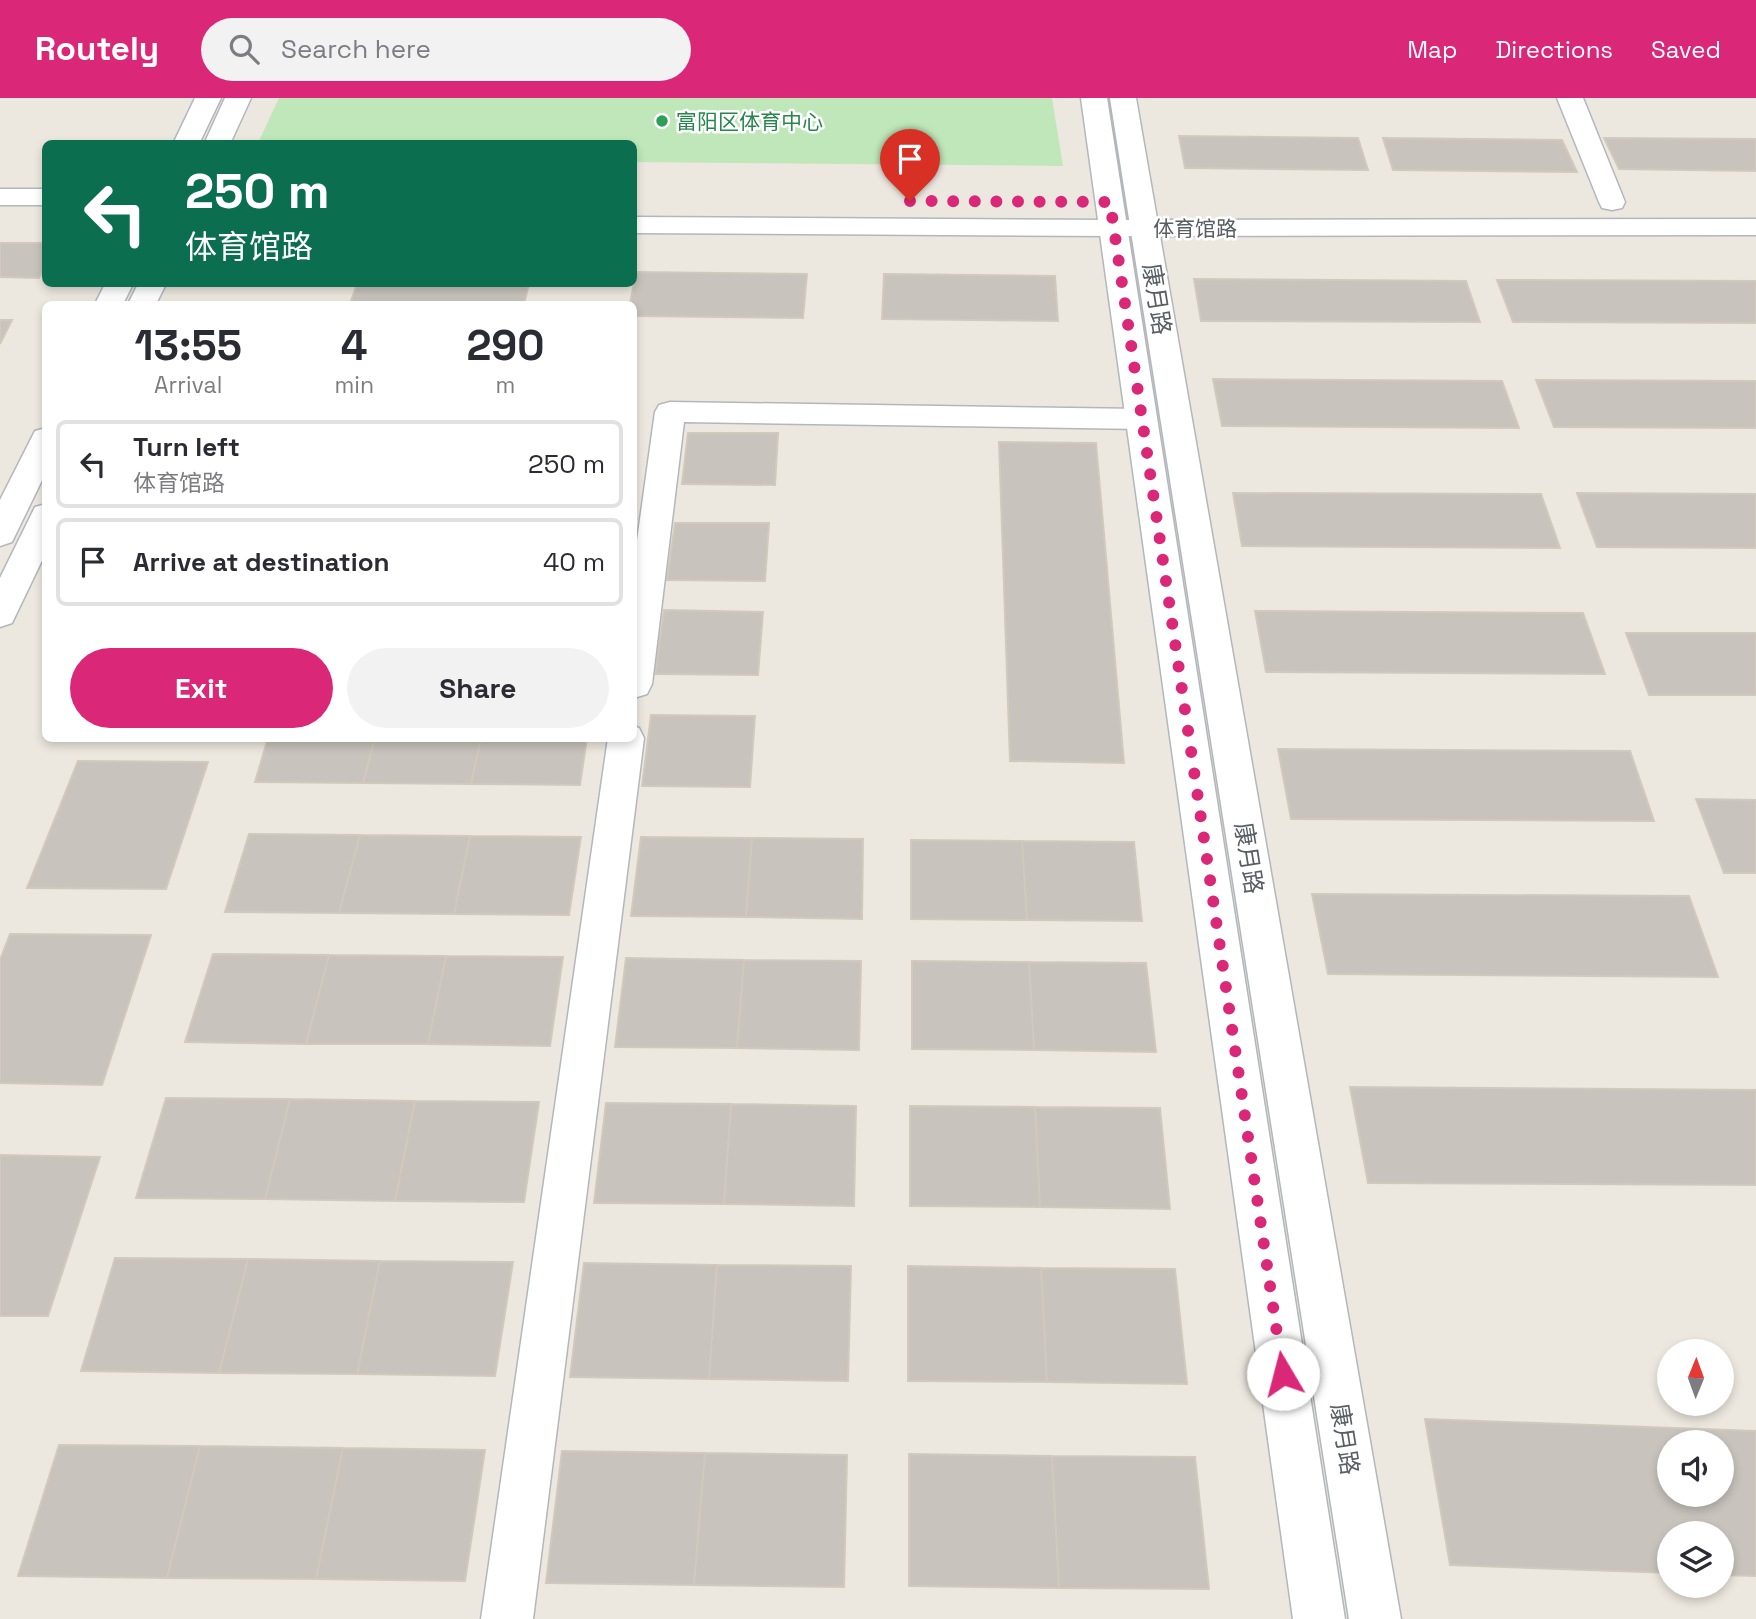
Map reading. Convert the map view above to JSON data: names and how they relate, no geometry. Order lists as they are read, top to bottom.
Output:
{
  "streets": {
    "street": ["体育馆路", "康月路"]
  },
  "crossings": [
    ["体育馆路", "康月路"]
  ],
  "places": ["富阳区体育中心"],
  "north": "top",
  "page": {
    "header": "Routely",
    "search": "Search here",
    "nav": ["Map", "Directions", "Saved"],
    "turn": ["250 m", "体育馆路"],
    "eta": [
      "13:55",
      "Arrival",
      "4",
      "min",
      "290",
      "m"
    ],
    "list": [
      {
        "name": "Turn left",
        "note": "体育馆路",
        "value": "250 m"
      },
      {
        "name": "Arrive at destination",
        "value": "40 m"
      }
    ],
    "buttons": ["Exit", "Share"]
  }
}
